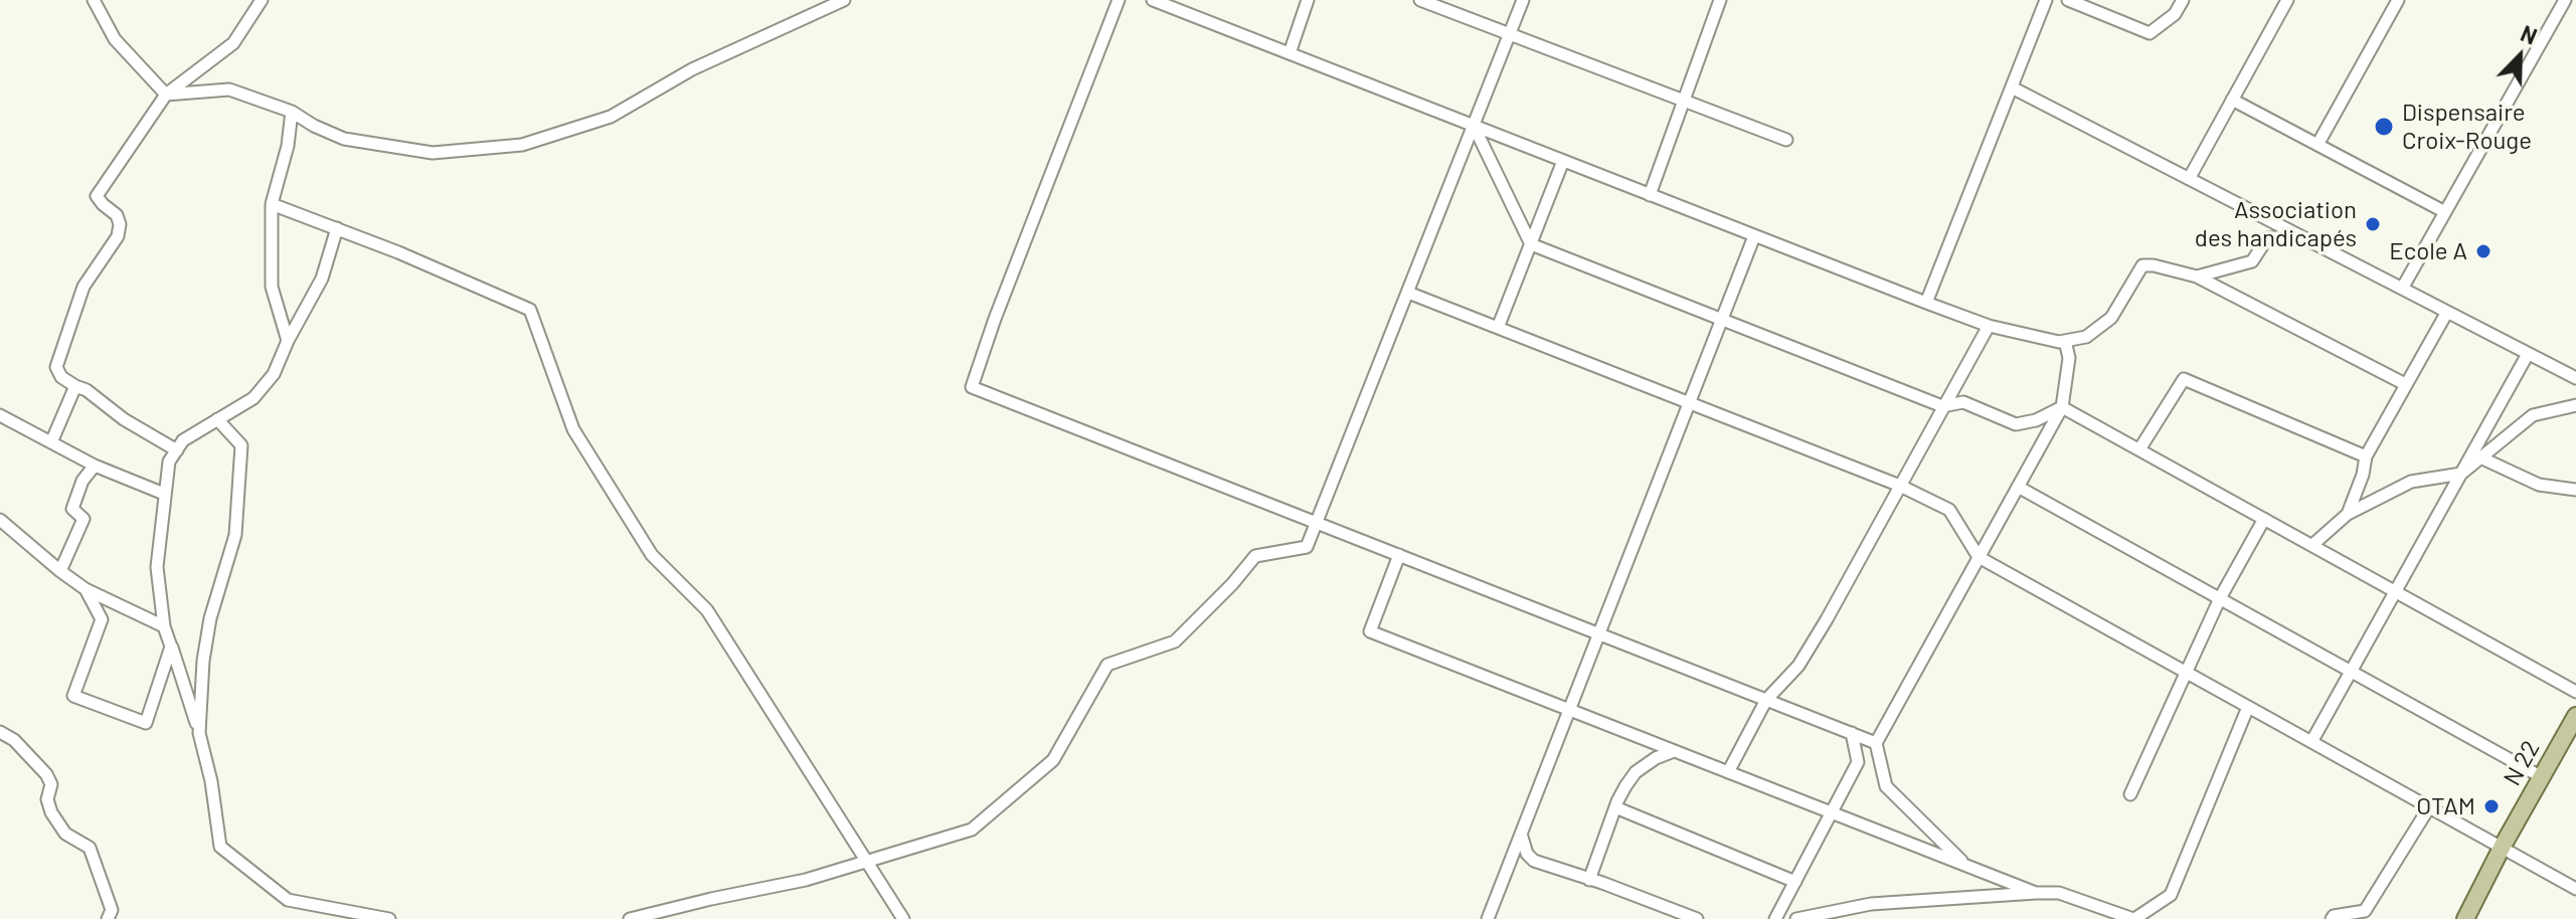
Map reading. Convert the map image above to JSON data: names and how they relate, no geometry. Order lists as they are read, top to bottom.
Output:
{
  "streets": {
    "main road": ["N 22"]
  },
  "places": [
    "Dispensaire Croix-Rouge",
    "Association des handicapés",
    "Ecole A",
    "OTAM"
  ],
  "north": "top right"
}
